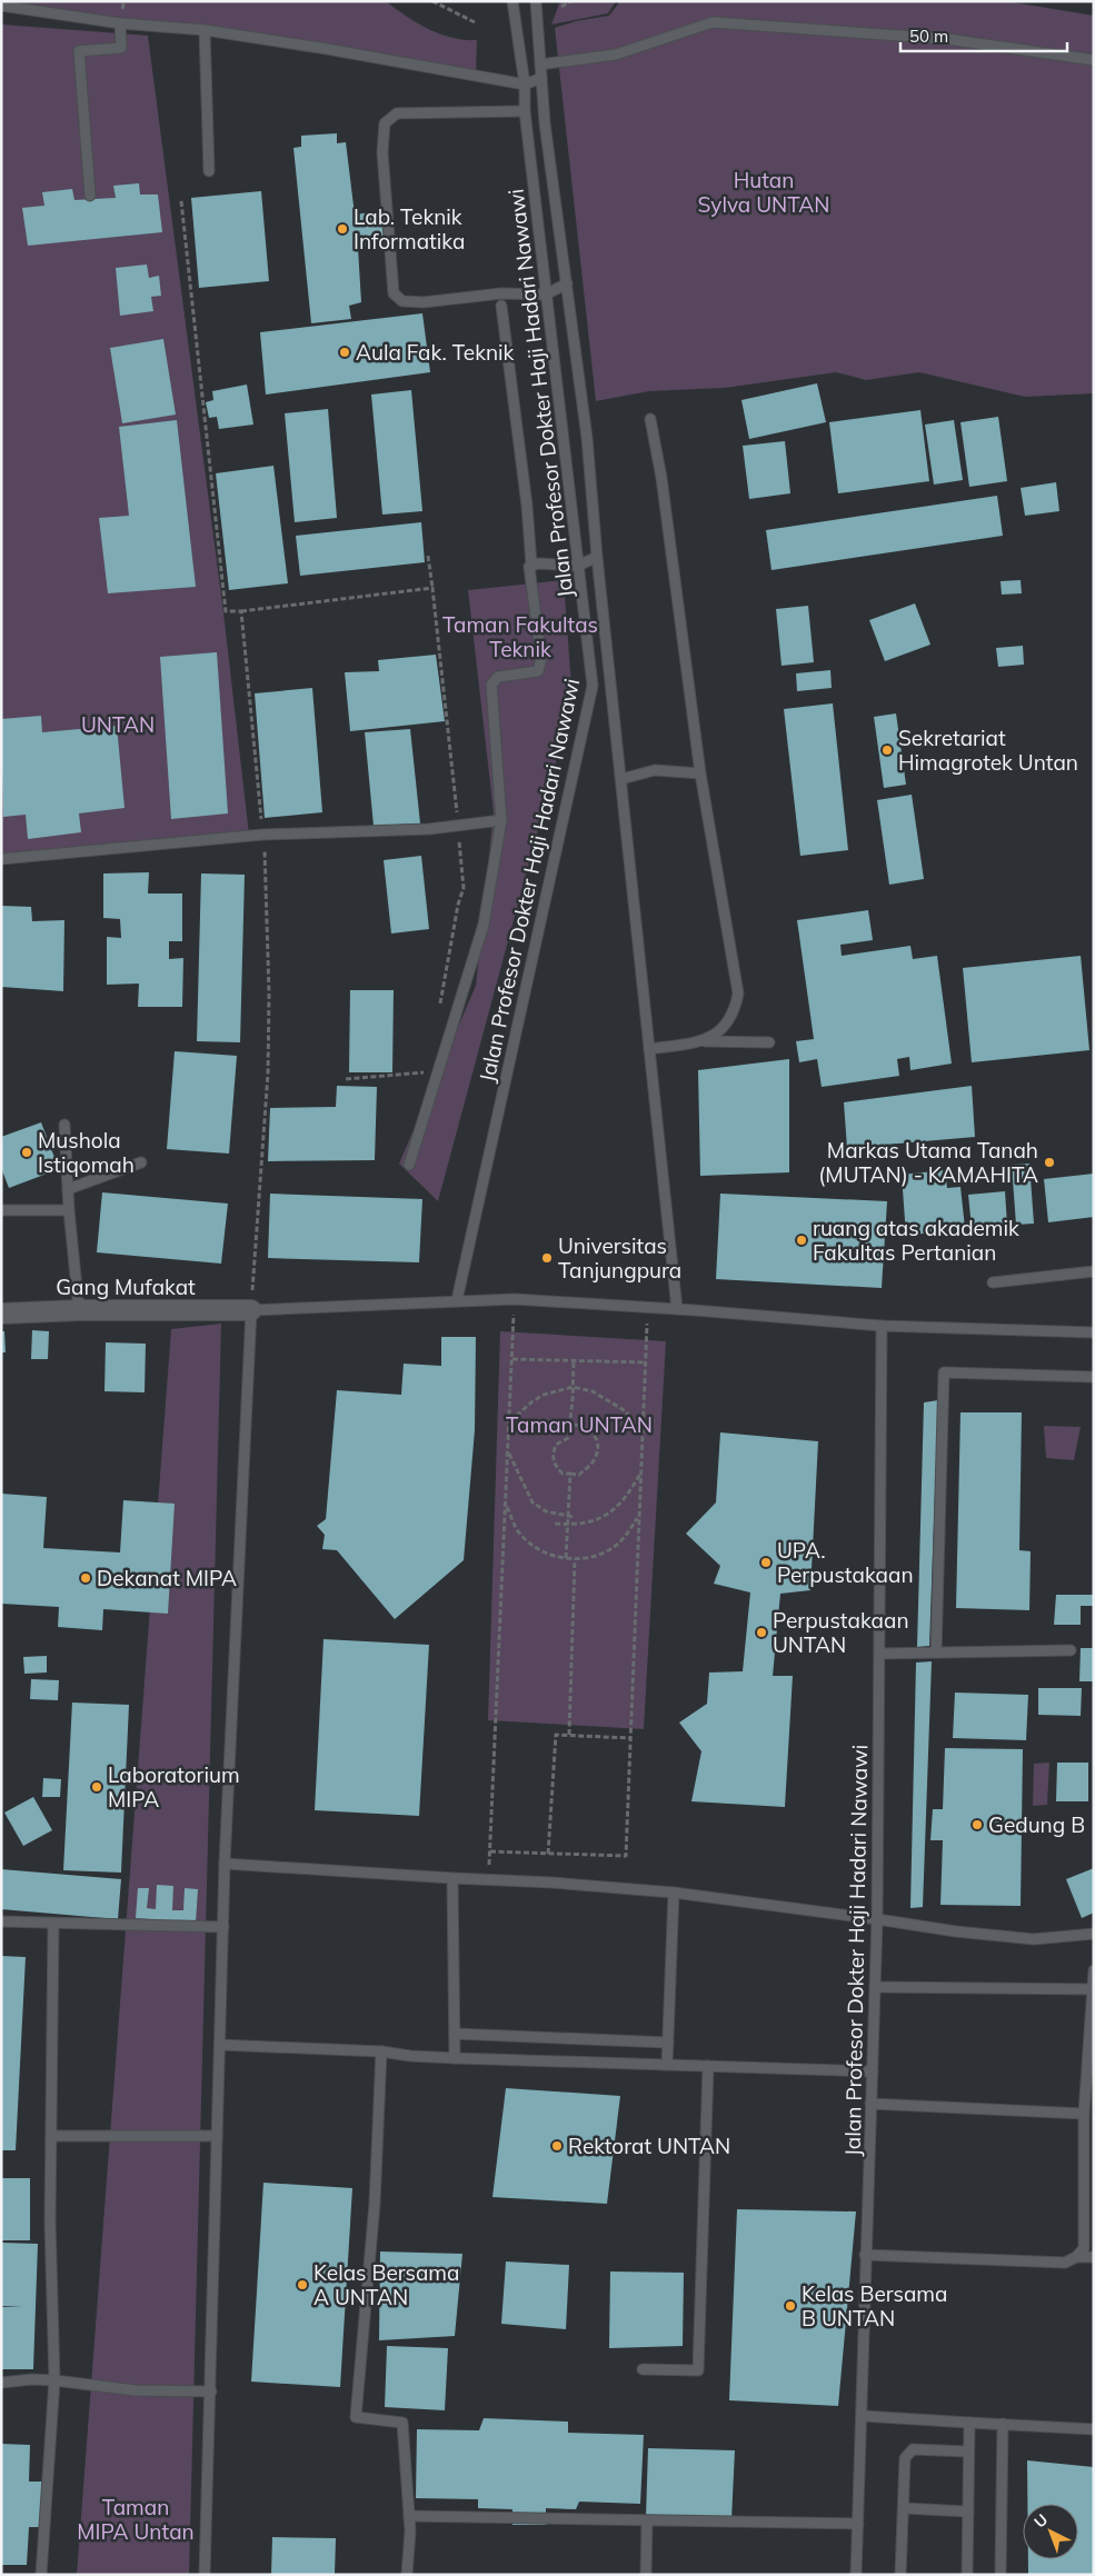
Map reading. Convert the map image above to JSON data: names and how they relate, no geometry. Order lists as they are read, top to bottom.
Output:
{
  "streets": {
    "street": ["Gang Mufakat"],
    "lane": ["Jalan Profesor Dokter Haji Hadari Nawawi"]
  },
  "parks": [
    "Hutan Sylva UNTAN",
    "Taman Fakultas Teknik",
    "UNTAN",
    "Taman UNTAN",
    "Taman MIPA Untan"
  ],
  "places": [
    "Lab. Teknik Informatika",
    "Aula Fak. Teknik",
    "Sekretariat Himagrotek Untan",
    "Mushola Istiqomah",
    "Markas Utama Tanah (MUTAN) - KAMAHITA",
    "ruang atas akademik Fakultas Pertanian",
    "Universitas Tanjungpura",
    "UPA. Perpustakaan",
    "Dekanat MIPA",
    "Perpustakaan UNTAN",
    "Laboratorium MIPA",
    "Gedung B",
    "Rektorat UNTAN",
    "Kelas Bersama A UNTAN",
    "Kelas Bersama B UNTAN"
  ],
  "scale_bar": "50 m",
  "north": "top left"
}
